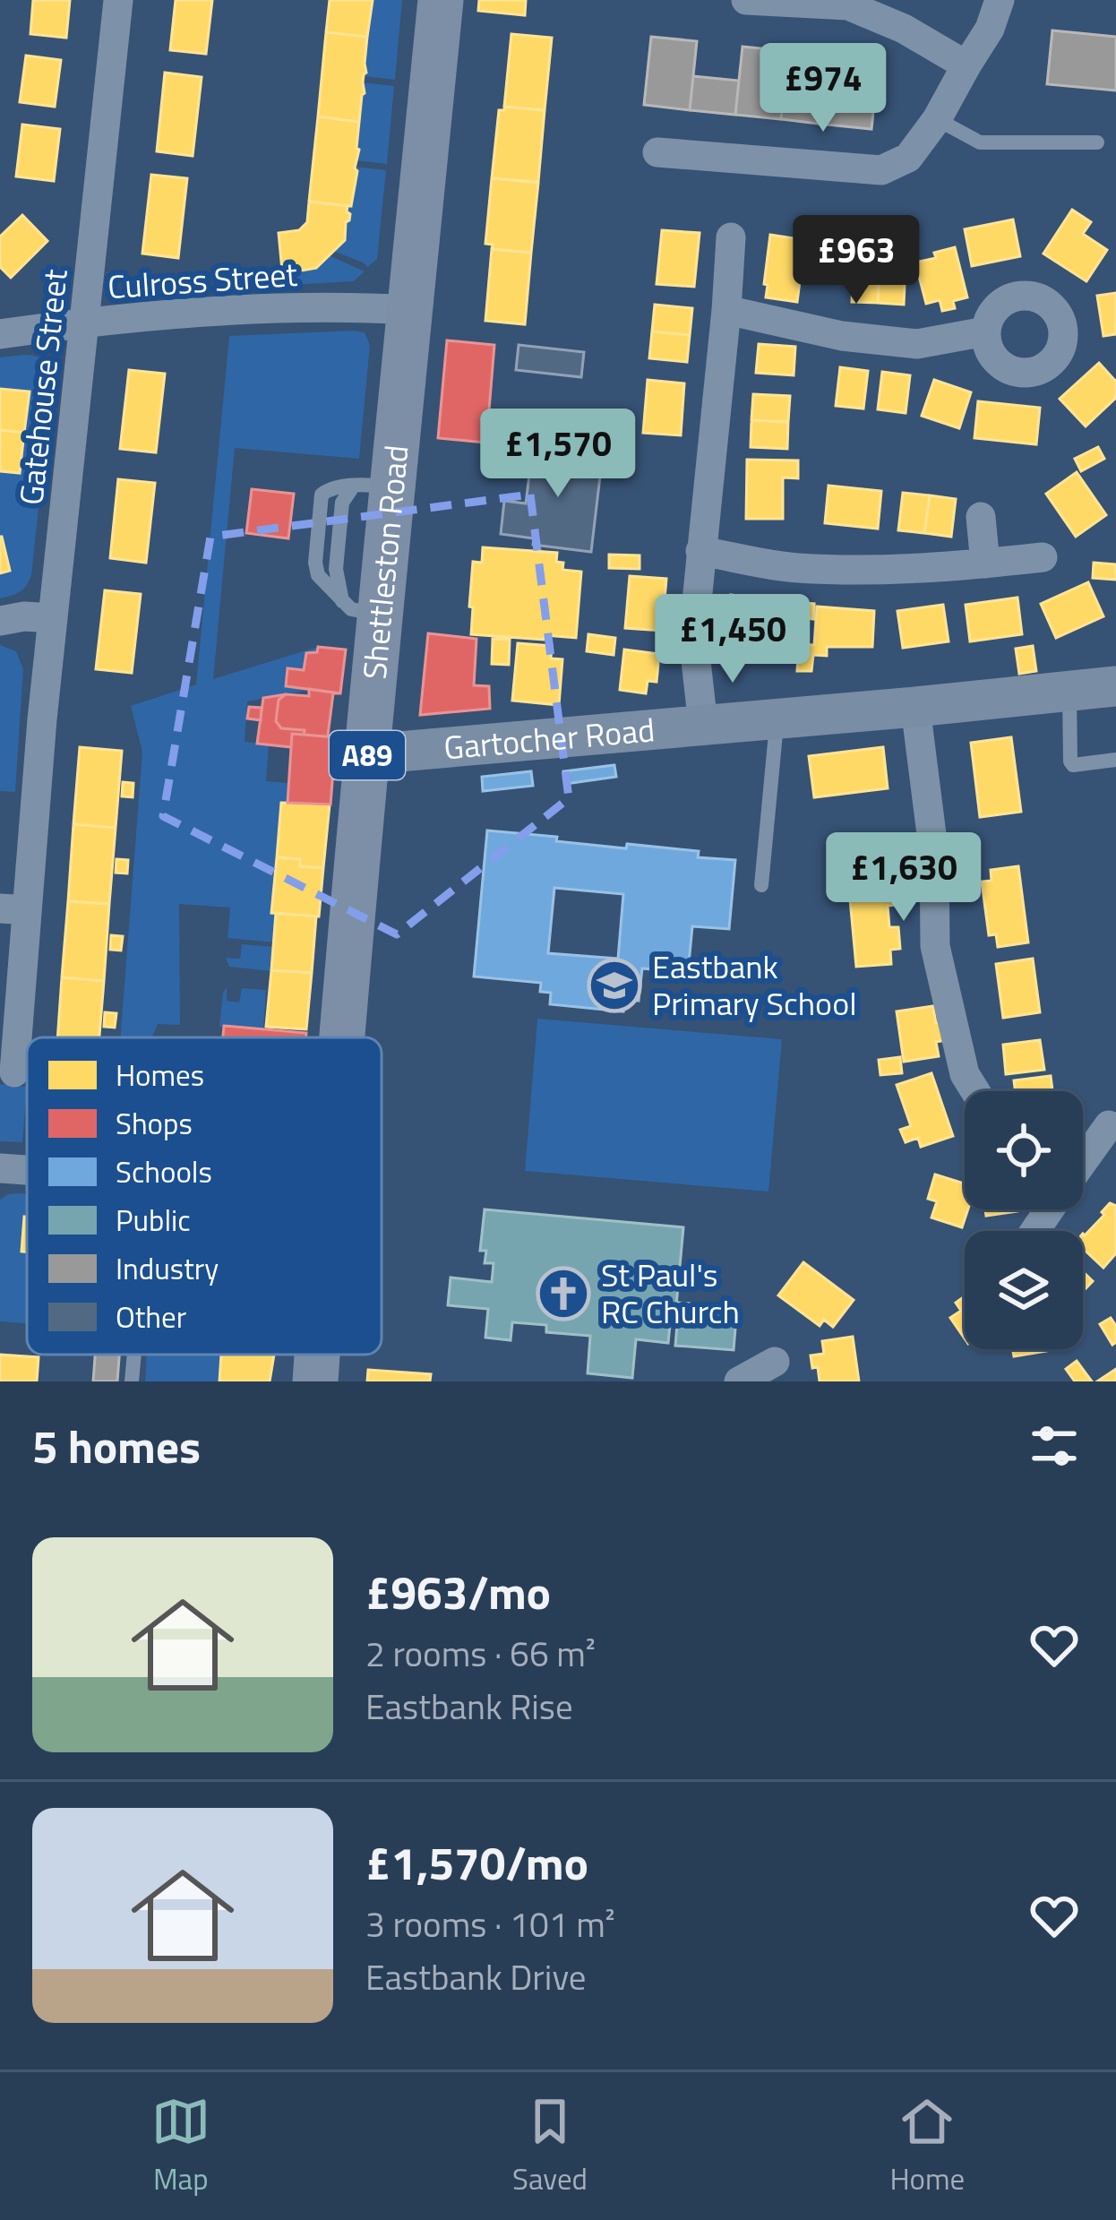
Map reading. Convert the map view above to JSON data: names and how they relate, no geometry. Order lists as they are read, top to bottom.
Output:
{
  "streets": {
    "main road": ["Shettleston Road", "Gartocher Road", "A89"],
    "street": ["Culross Street", "Gatehouse Street"]
  },
  "crossings": [
    ["Culross Street", "Gatehouse Street"],
    ["Culross Street", "Shettleston Road"],
    ["Shettleston Road", "Gartocher Road"]
  ],
  "places": {
    "school or university": ["Eastbank Primary School"],
    "church": ["St Paul's RC Church"]
  },
  "legend": [
    "Homes",
    "Shops",
    "Schools",
    "Public",
    "Industry",
    "Other"
  ],
  "page": {
    "price": [
      "£974",
      "£963",
      "£1,570",
      "£1,450",
      "£1,630"
    ],
    "heading": "5 homes",
    "list": [
      {
        "name": "£963/mo",
        "note": "2 rooms · 66 m² · Eastbank Rise"
      },
      {
        "name": "£1,570/mo",
        "note": "3 rooms · 101 m² · Eastbank Drive"
      }
    ],
    "tabs": ["Map", "Saved", "Home"]
  }
}
